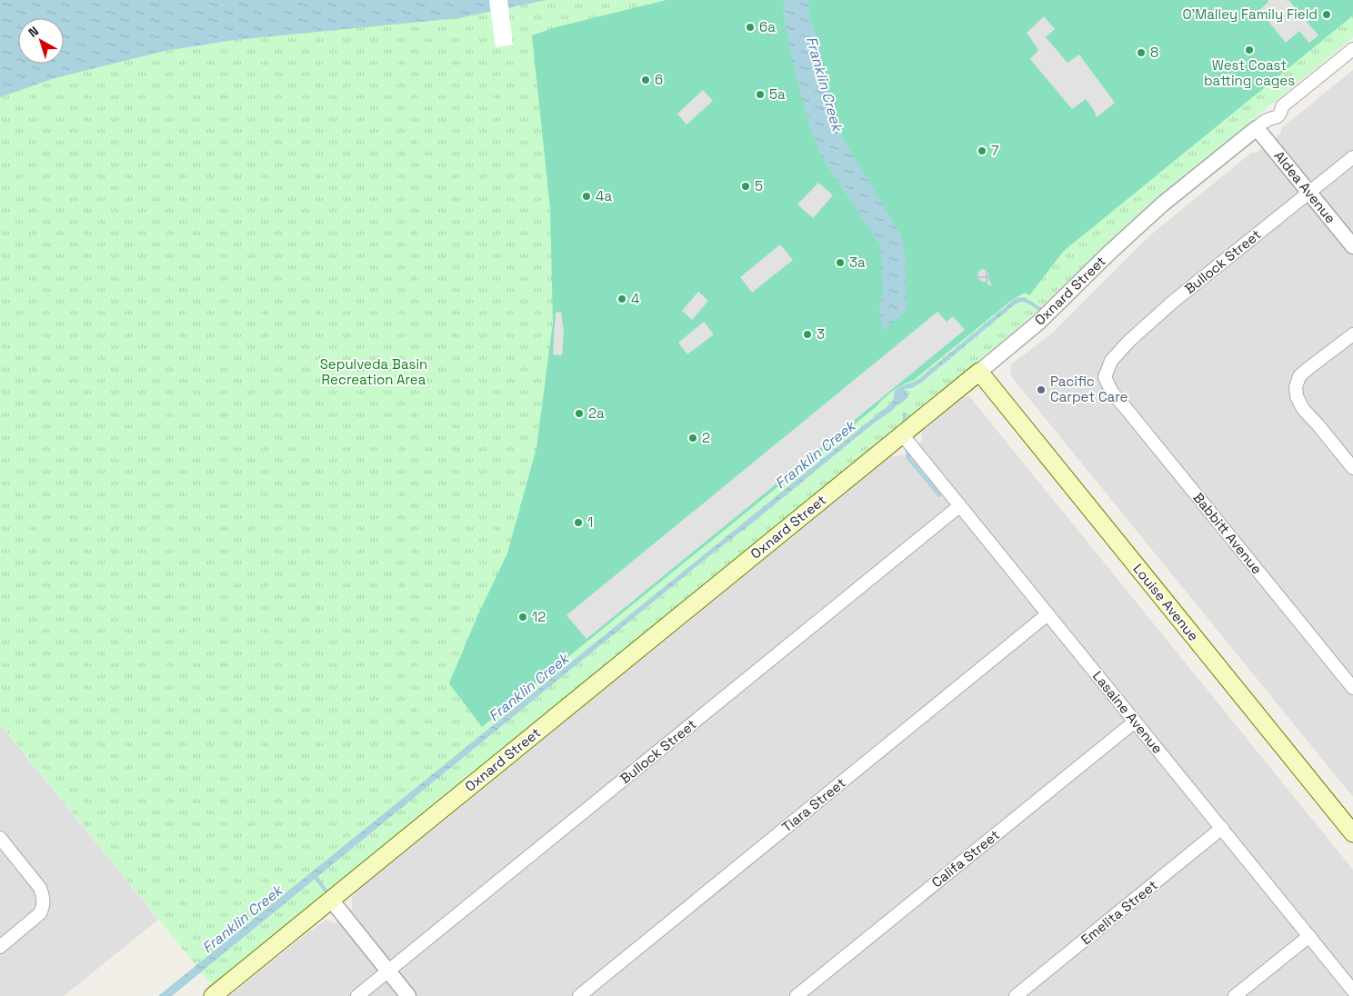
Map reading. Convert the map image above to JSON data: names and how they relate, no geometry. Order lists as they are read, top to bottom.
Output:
{
  "streets": {
    "main road": ["Oxnard Street", "Louise Avenue"],
    "street": [
      "Aldea Avenue",
      "Bullock Street",
      "Babbitt Avenue",
      "Lasaine Avenue",
      "Tiara Street",
      "Califa Street",
      "Emelita Street"
    ]
  },
  "crossings": [
    ["Aldea Avenue", "Bullock Street"],
    ["Aldea Avenue", "Oxnard Street"],
    ["Bullock Street", "Babbitt Avenue"],
    ["Bullock Street", "Lasaine Avenue"],
    ["Oxnard Street", "Louise Avenue"],
    ["Oxnard Street", "Lasaine Avenue"],
    ["Lasaine Avenue", "Tiara Street"],
    ["Lasaine Avenue", "Califa Street"],
    ["Lasaine Avenue", "Emelita Street"]
  ],
  "water": ["Franklin Creek"],
  "parks": ["Sepulveda Basin Recreation Area"],
  "places": [
    "O'Malley Family Field",
    "6a",
    "West Coast batting cages",
    "8",
    "6",
    "5a",
    "7",
    "5",
    "4a",
    "3a",
    "4",
    "3",
    "Pacific Carpet Care",
    "2a",
    "2",
    "1",
    "12"
  ],
  "north": "top left"
}
